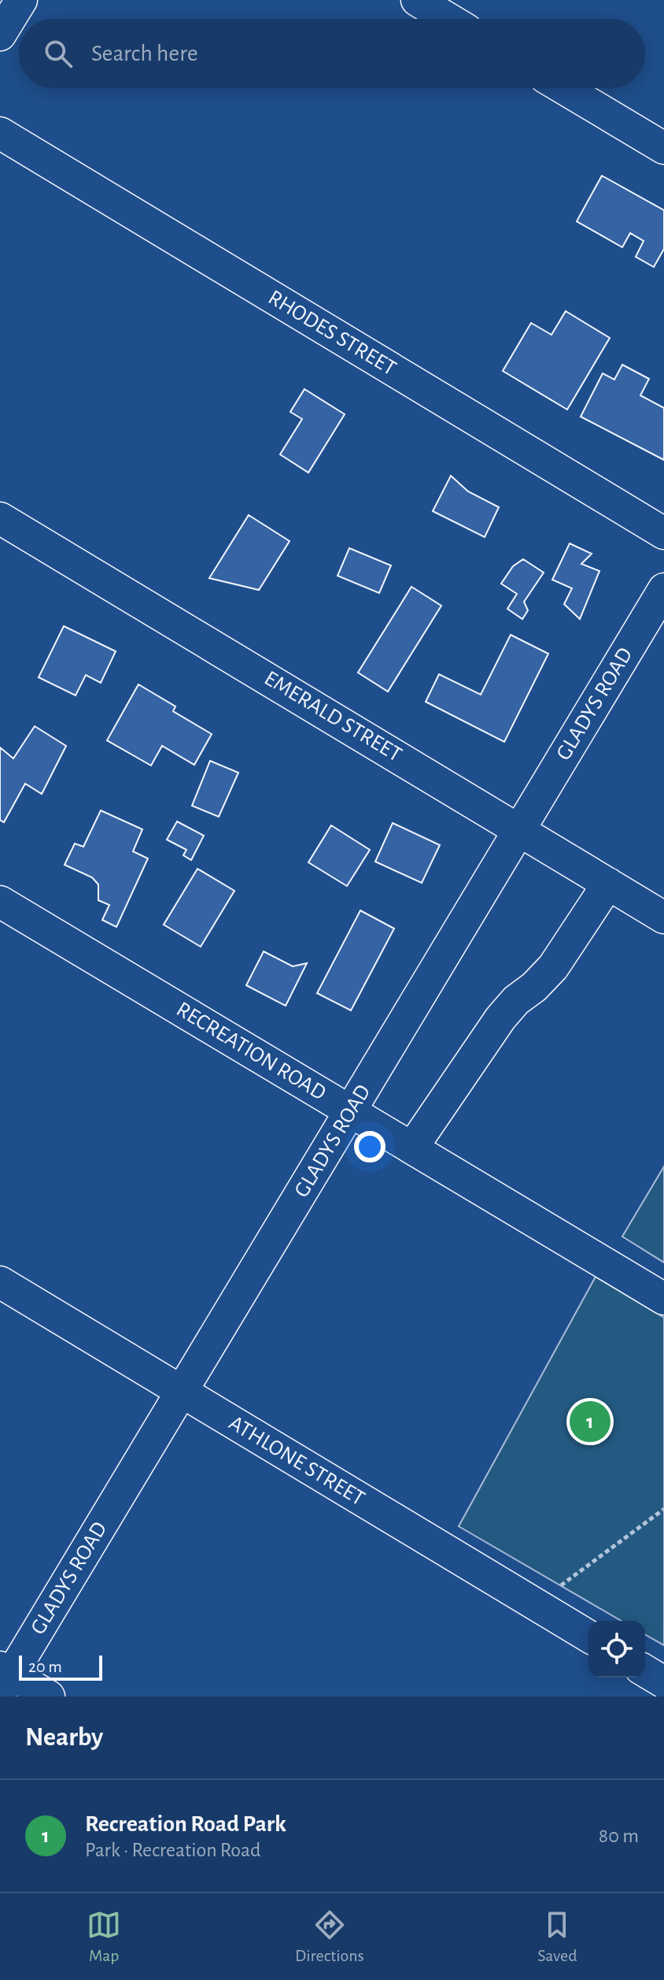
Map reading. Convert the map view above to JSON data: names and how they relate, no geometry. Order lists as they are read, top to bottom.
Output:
{
  "streets": {
    "street": [
      "RHODES STREET",
      "GLADYS ROAD",
      "EMERALD STREET",
      "RECREATION ROAD",
      "ATHLONE STREET"
    ]
  },
  "crossings": [
    ["GLADYS ROAD", "EMERALD STREET"],
    ["GLADYS ROAD", "RECREATION ROAD"],
    ["GLADYS ROAD", "ATHLONE STREET"]
  ],
  "scale_bar": "20 m",
  "page": {
    "search": "Search here",
    "pins": "1",
    "scale": "20 m",
    "heading": "Nearby",
    "list": [
      {
        "mark": "1",
        "name": "Recreation Road Park",
        "note": "Park · Recreation Road",
        "value": "80 m"
      }
    ],
    "nav": ["Map", "Directions", "Saved"]
  }
}
